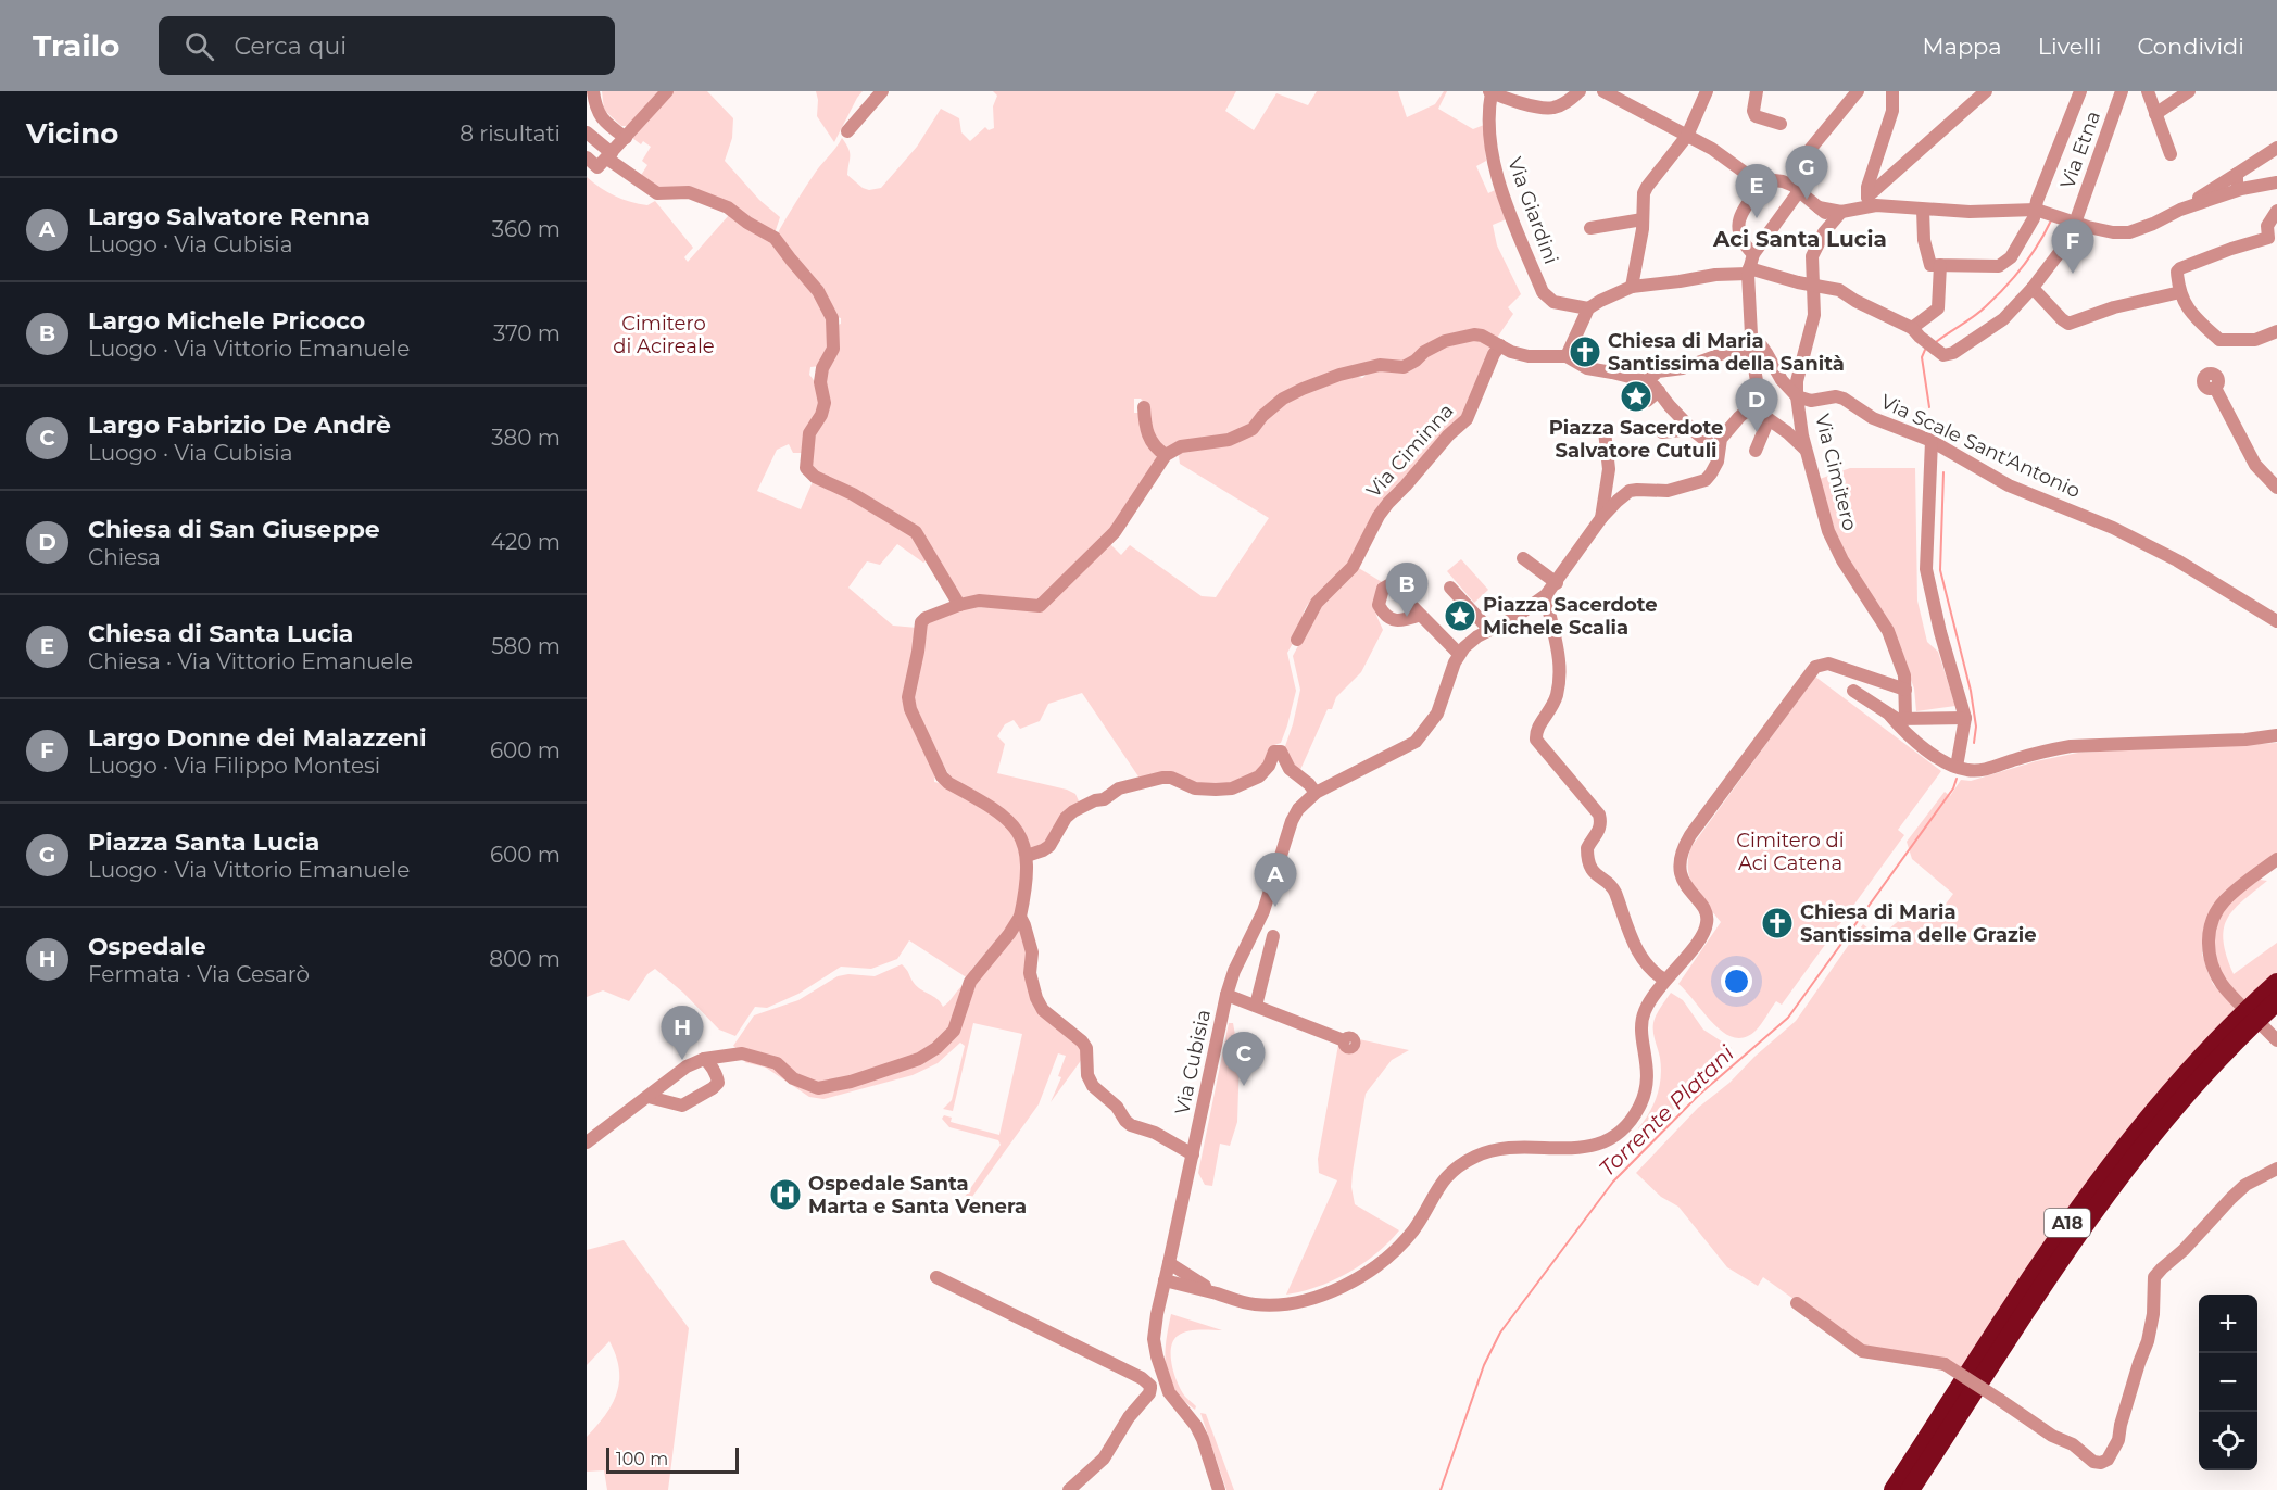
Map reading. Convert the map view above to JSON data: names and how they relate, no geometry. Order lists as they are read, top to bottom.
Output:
{
  "streets": {
    "highway": ["A18"],
    "street": [
      "Via Etna",
      "Via Giardini",
      "Via Scale Sant'Antonio",
      "Via Ciminna",
      "Via Cimitero",
      "Via Cubisia"
    ]
  },
  "crossings": [
    ["Via Scale Sant'Antonio", "Via Cimitero"]
  ],
  "districts": ["Aci Santa Lucia"],
  "water": ["Torrente Platani"],
  "parks": ["Cimitero di Acireale", "Cimitero di Aci Catena"],
  "places": {
    "church": ["Chiesa di Maria Santissima della Sanità", "Chiesa di Maria Santissima delle Grazie"],
    "place": ["Piazza Sacerdote Salvatore Cutuli", "Piazza Sacerdote Michele Scalia"],
    "hospital": ["Ospedale Santa Marta e Santa Venera"]
  },
  "scale_bar": "100 m",
  "page": {
    "header": "Trailo",
    "search": "Cerca qui",
    "nav": ["Mappa", "Livelli", "Condividi"],
    "heading": ["Vicino", "8 risultati"],
    "pins": [
      "G",
      "E",
      "F",
      "D",
      "B",
      "A",
      "H",
      "C"
    ],
    "list": [
      {
        "mark": "A",
        "name": "Largo Salvatore Renna",
        "note": "Luogo · Via Cubisia",
        "value": "360 m"
      },
      {
        "mark": "B",
        "name": "Largo Michele Pricoco",
        "note": "Luogo · Via Vittorio Emanuele",
        "value": "370 m"
      },
      {
        "mark": "C",
        "name": "Largo Fabrizio De Andrè",
        "note": "Luogo · Via Cubisia",
        "value": "380 m"
      },
      {
        "mark": "D",
        "name": "Chiesa di San Giuseppe",
        "note": "Chiesa",
        "value": "420 m"
      },
      {
        "mark": "E",
        "name": "Chiesa di Santa Lucia",
        "note": "Chiesa · Via Vittorio Emanuele",
        "value": "580 m"
      },
      {
        "mark": "F",
        "name": "Largo Donne dei Malazzeni",
        "note": "Luogo · Via Filippo Montesi",
        "value": "600 m"
      },
      {
        "mark": "G",
        "name": "Piazza Santa Lucia",
        "note": "Luogo · Via Vittorio Emanuele",
        "value": "600 m"
      },
      {
        "mark": "H",
        "name": "Ospedale",
        "note": "Fermata · Via Cesarò",
        "value": "800 m"
      }
    ],
    "map_buttons": ["+", "−"],
    "scale": "100 m"
  }
}
